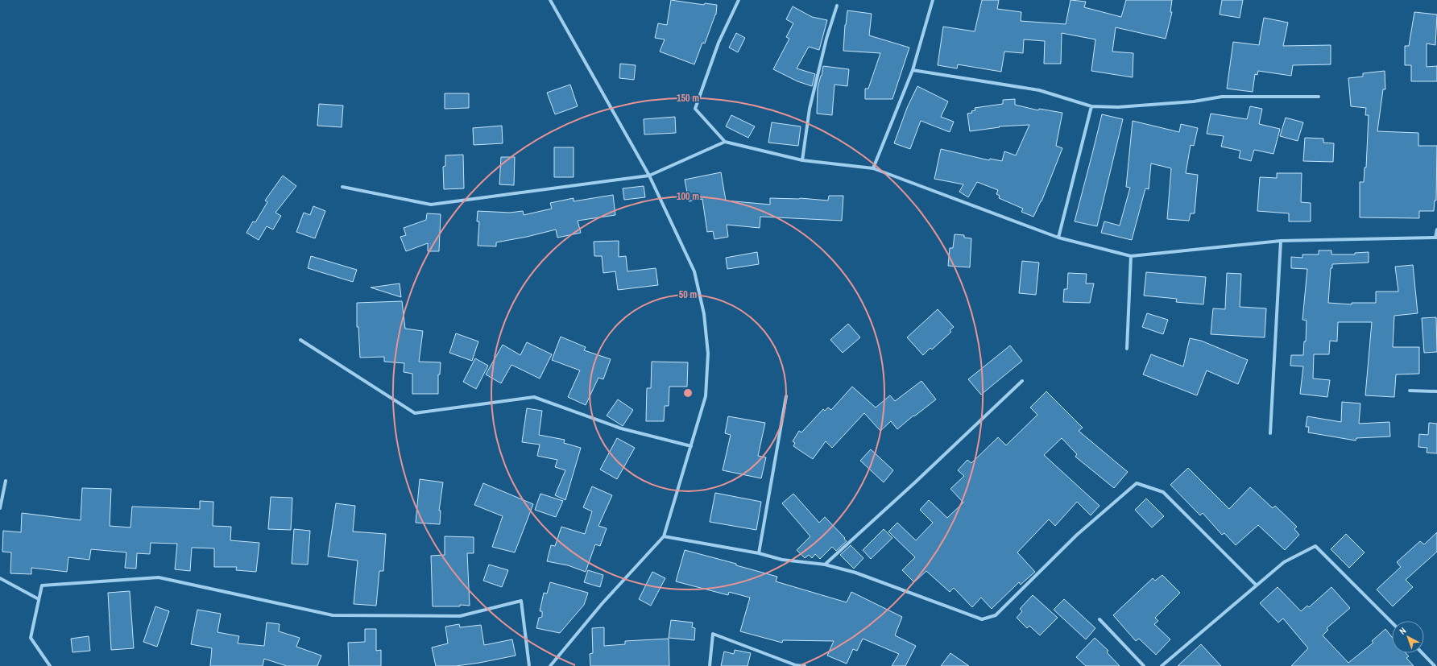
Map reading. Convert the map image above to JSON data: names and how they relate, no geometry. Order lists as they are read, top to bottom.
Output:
{
  "north": "top left",
  "rings": ["150 m", "100 m", "50 m"]
}
